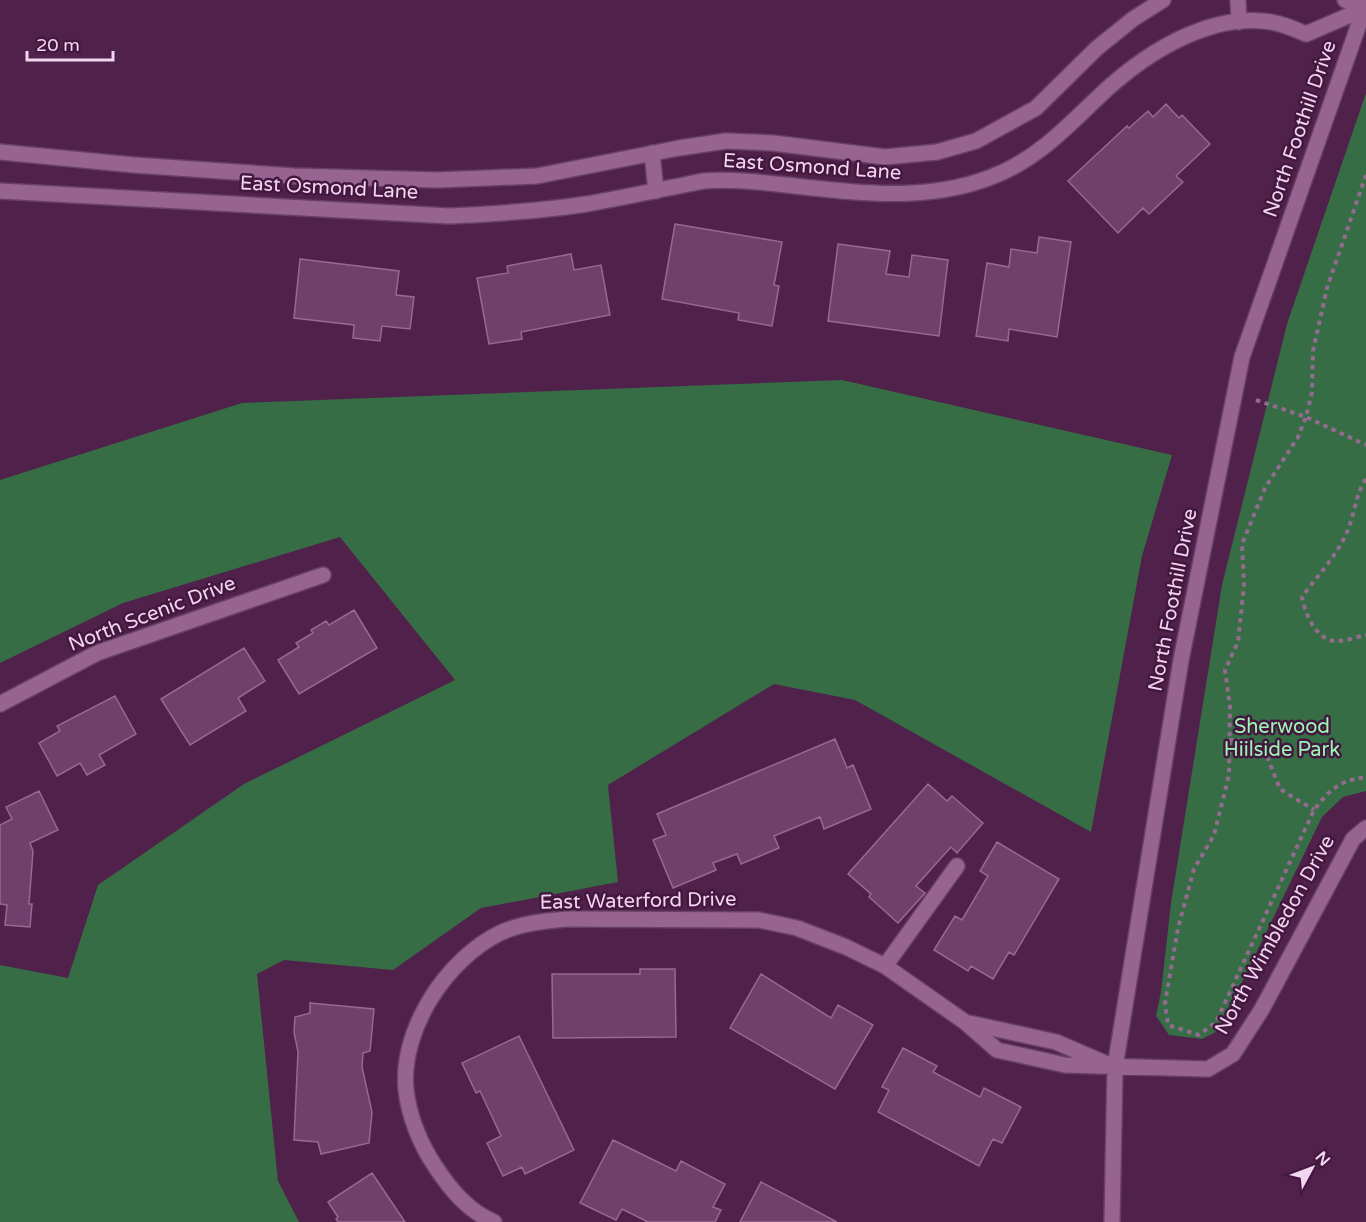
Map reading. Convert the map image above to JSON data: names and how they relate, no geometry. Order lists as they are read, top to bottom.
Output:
{
  "streets": {
    "street": [
      "North Foothill Drive",
      "East Osmond Lane",
      "North Scenic Drive",
      "East Waterford Drive",
      "North Wimbledon Drive"
    ]
  },
  "crossings": [
    ["North Foothill Drive", "East Osmond Lane"],
    ["North Foothill Drive", "East Waterford Drive"],
    ["North Foothill Drive", "North Wimbledon Drive"],
    ["East Waterford Drive", "North Wimbledon Drive"]
  ],
  "parks": ["Sherwood Hiilside Park"],
  "scale_bar": "20 m",
  "north": "top right"
}
